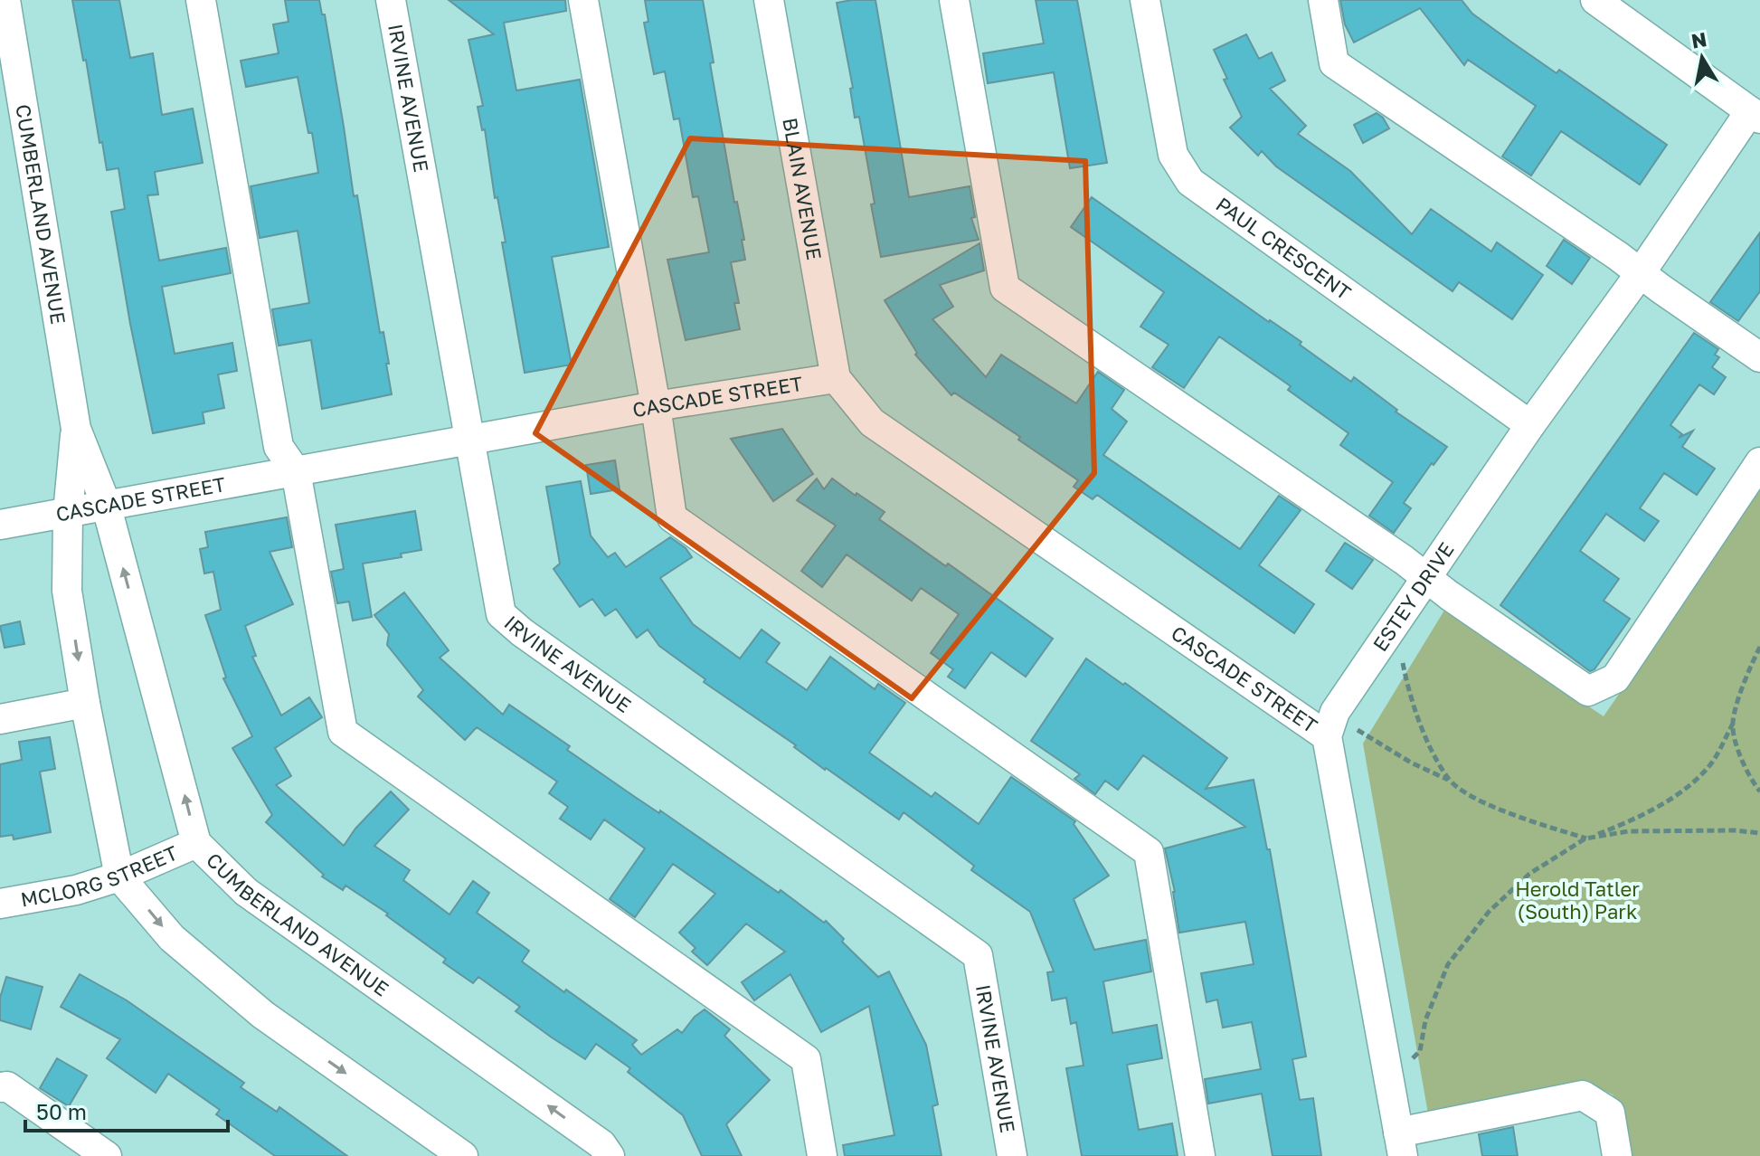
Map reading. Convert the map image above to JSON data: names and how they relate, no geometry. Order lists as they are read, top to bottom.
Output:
{
  "streets": {
    "street": [
      "IRVINE AVENUE",
      "BLAIN AVENUE",
      "CUMBERLAND AVENUE",
      "PAUL CRESCENT",
      "CASCADE STREET",
      "ESTEY DRIVE",
      "MCLORG STREET"
    ]
  },
  "crossings": [
    ["IRVINE AVENUE", "CASCADE STREET"],
    ["BLAIN AVENUE", "CASCADE STREET"],
    ["CUMBERLAND AVENUE", "CASCADE STREET"],
    ["CUMBERLAND AVENUE", "MCLORG STREET"],
    ["PAUL CRESCENT", "ESTEY DRIVE"],
    ["CASCADE STREET", "ESTEY DRIVE"]
  ],
  "parks": ["Herold Tatler (South) Park"],
  "scale_bar": "50 m",
  "north": "top"
}
